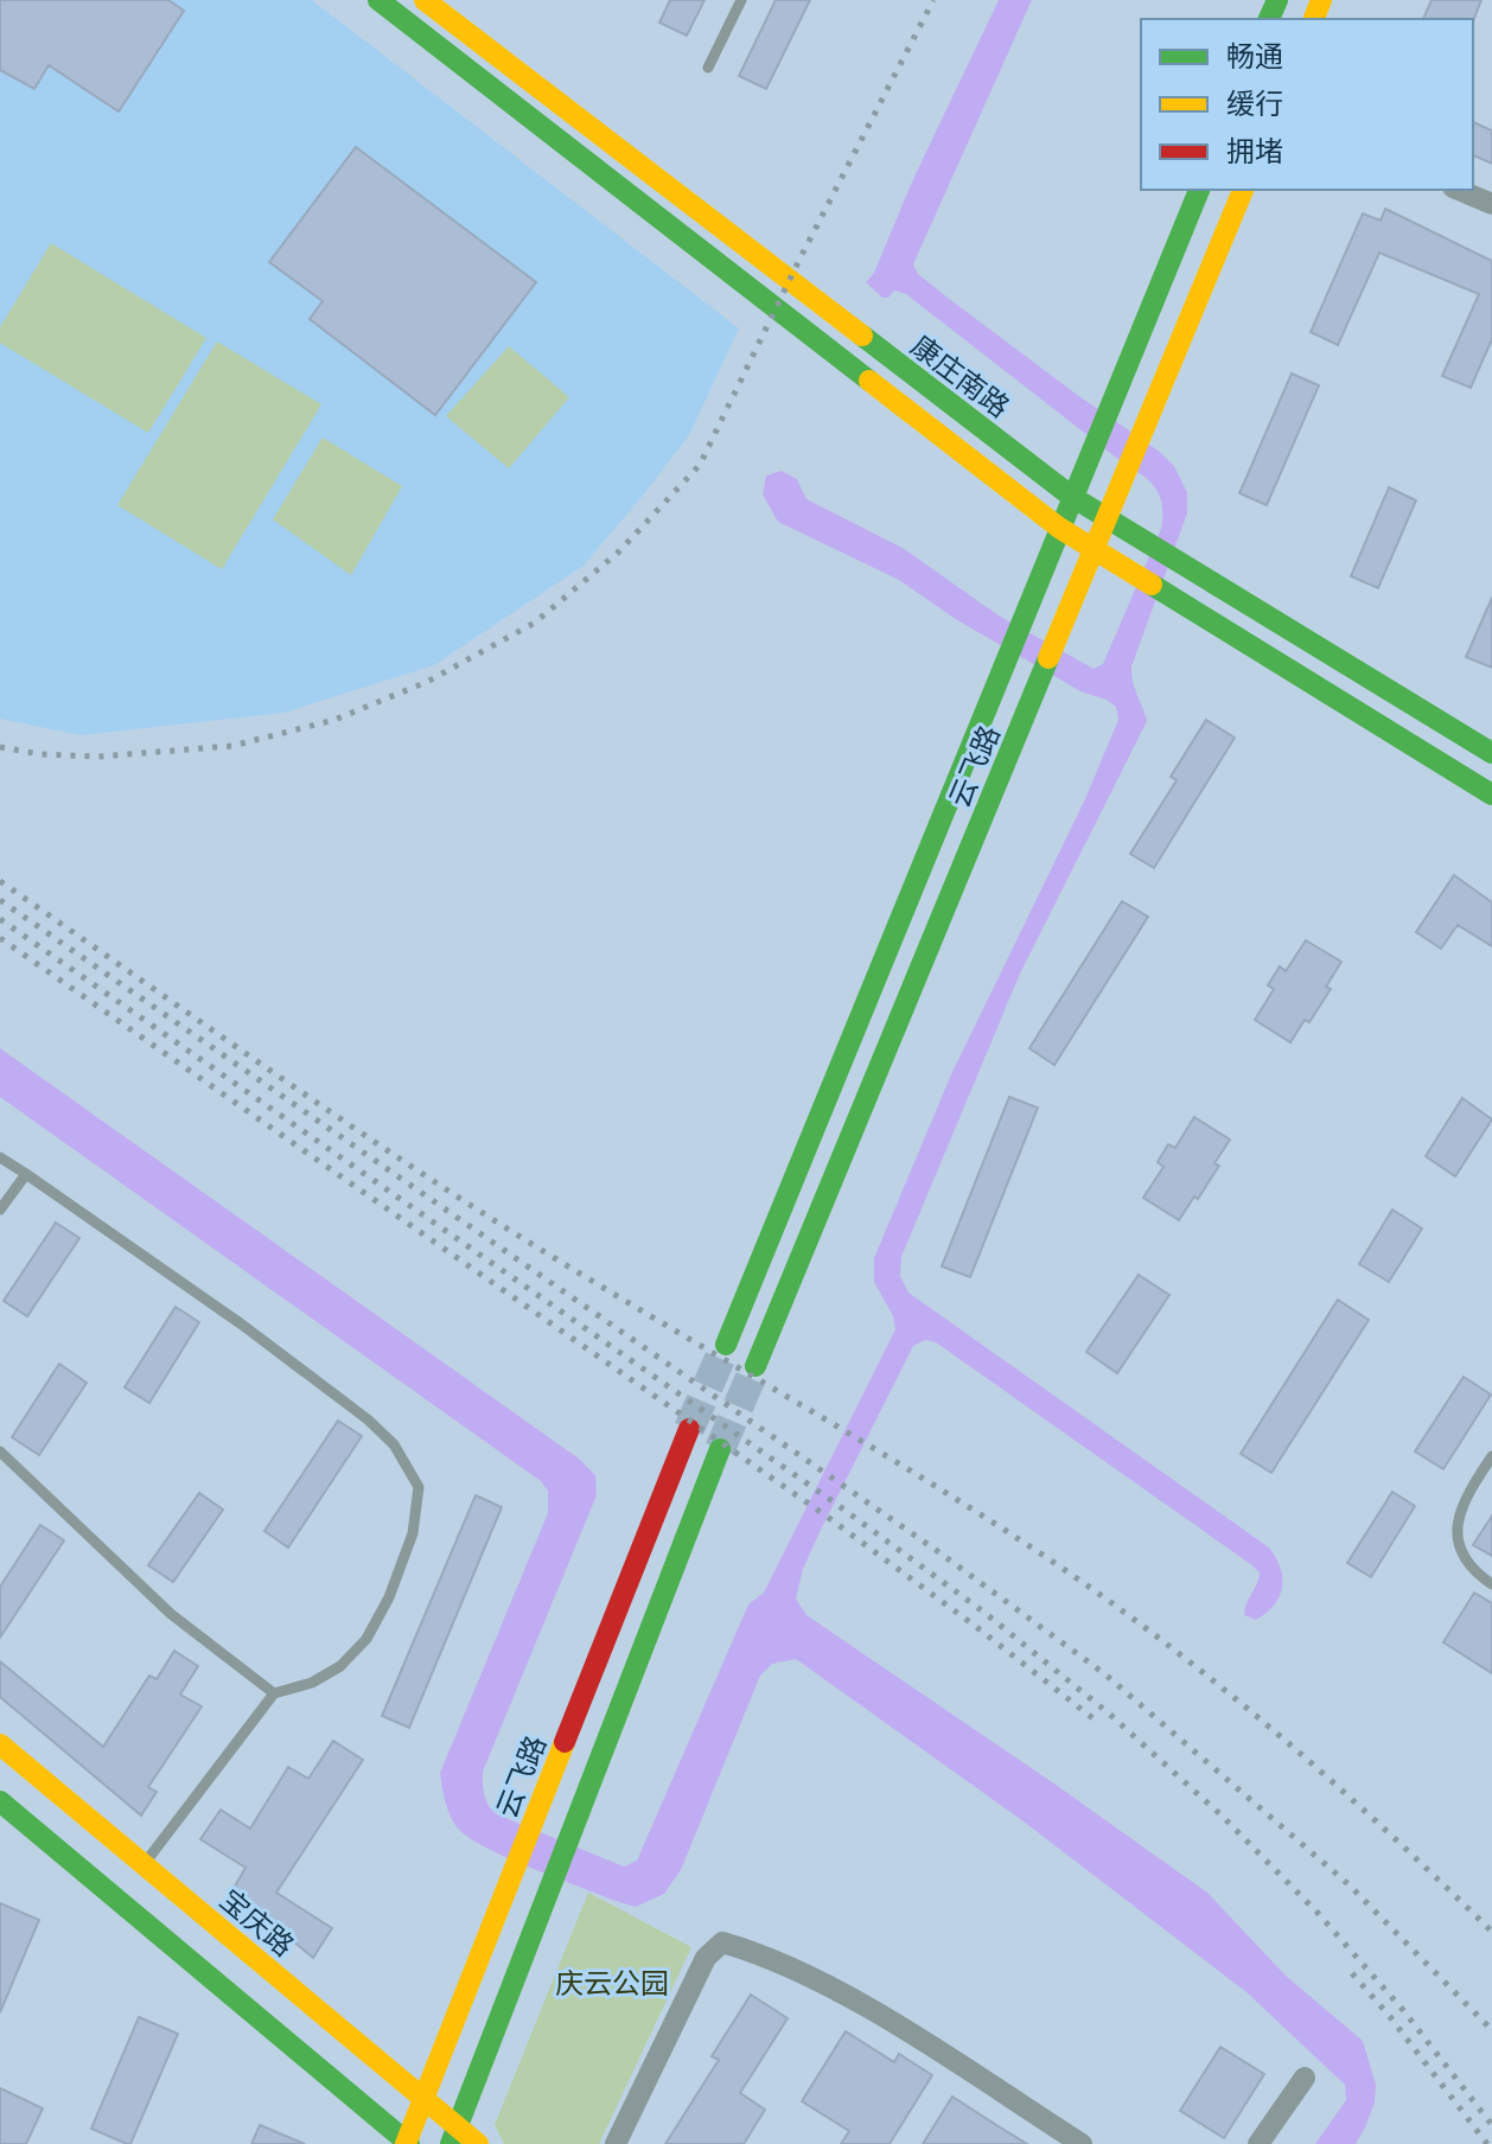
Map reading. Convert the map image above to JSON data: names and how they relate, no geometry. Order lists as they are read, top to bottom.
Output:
{
  "streets": {
    "main road": ["康庄南路", "云飞路", "宝庆路"]
  },
  "crossings": [
    ["康庄南路", "云飞路"],
    ["云飞路", "宝庆路"]
  ],
  "parks": ["庆云公园"],
  "legend": ["畅通", "缓行", "拥堵"]
}
